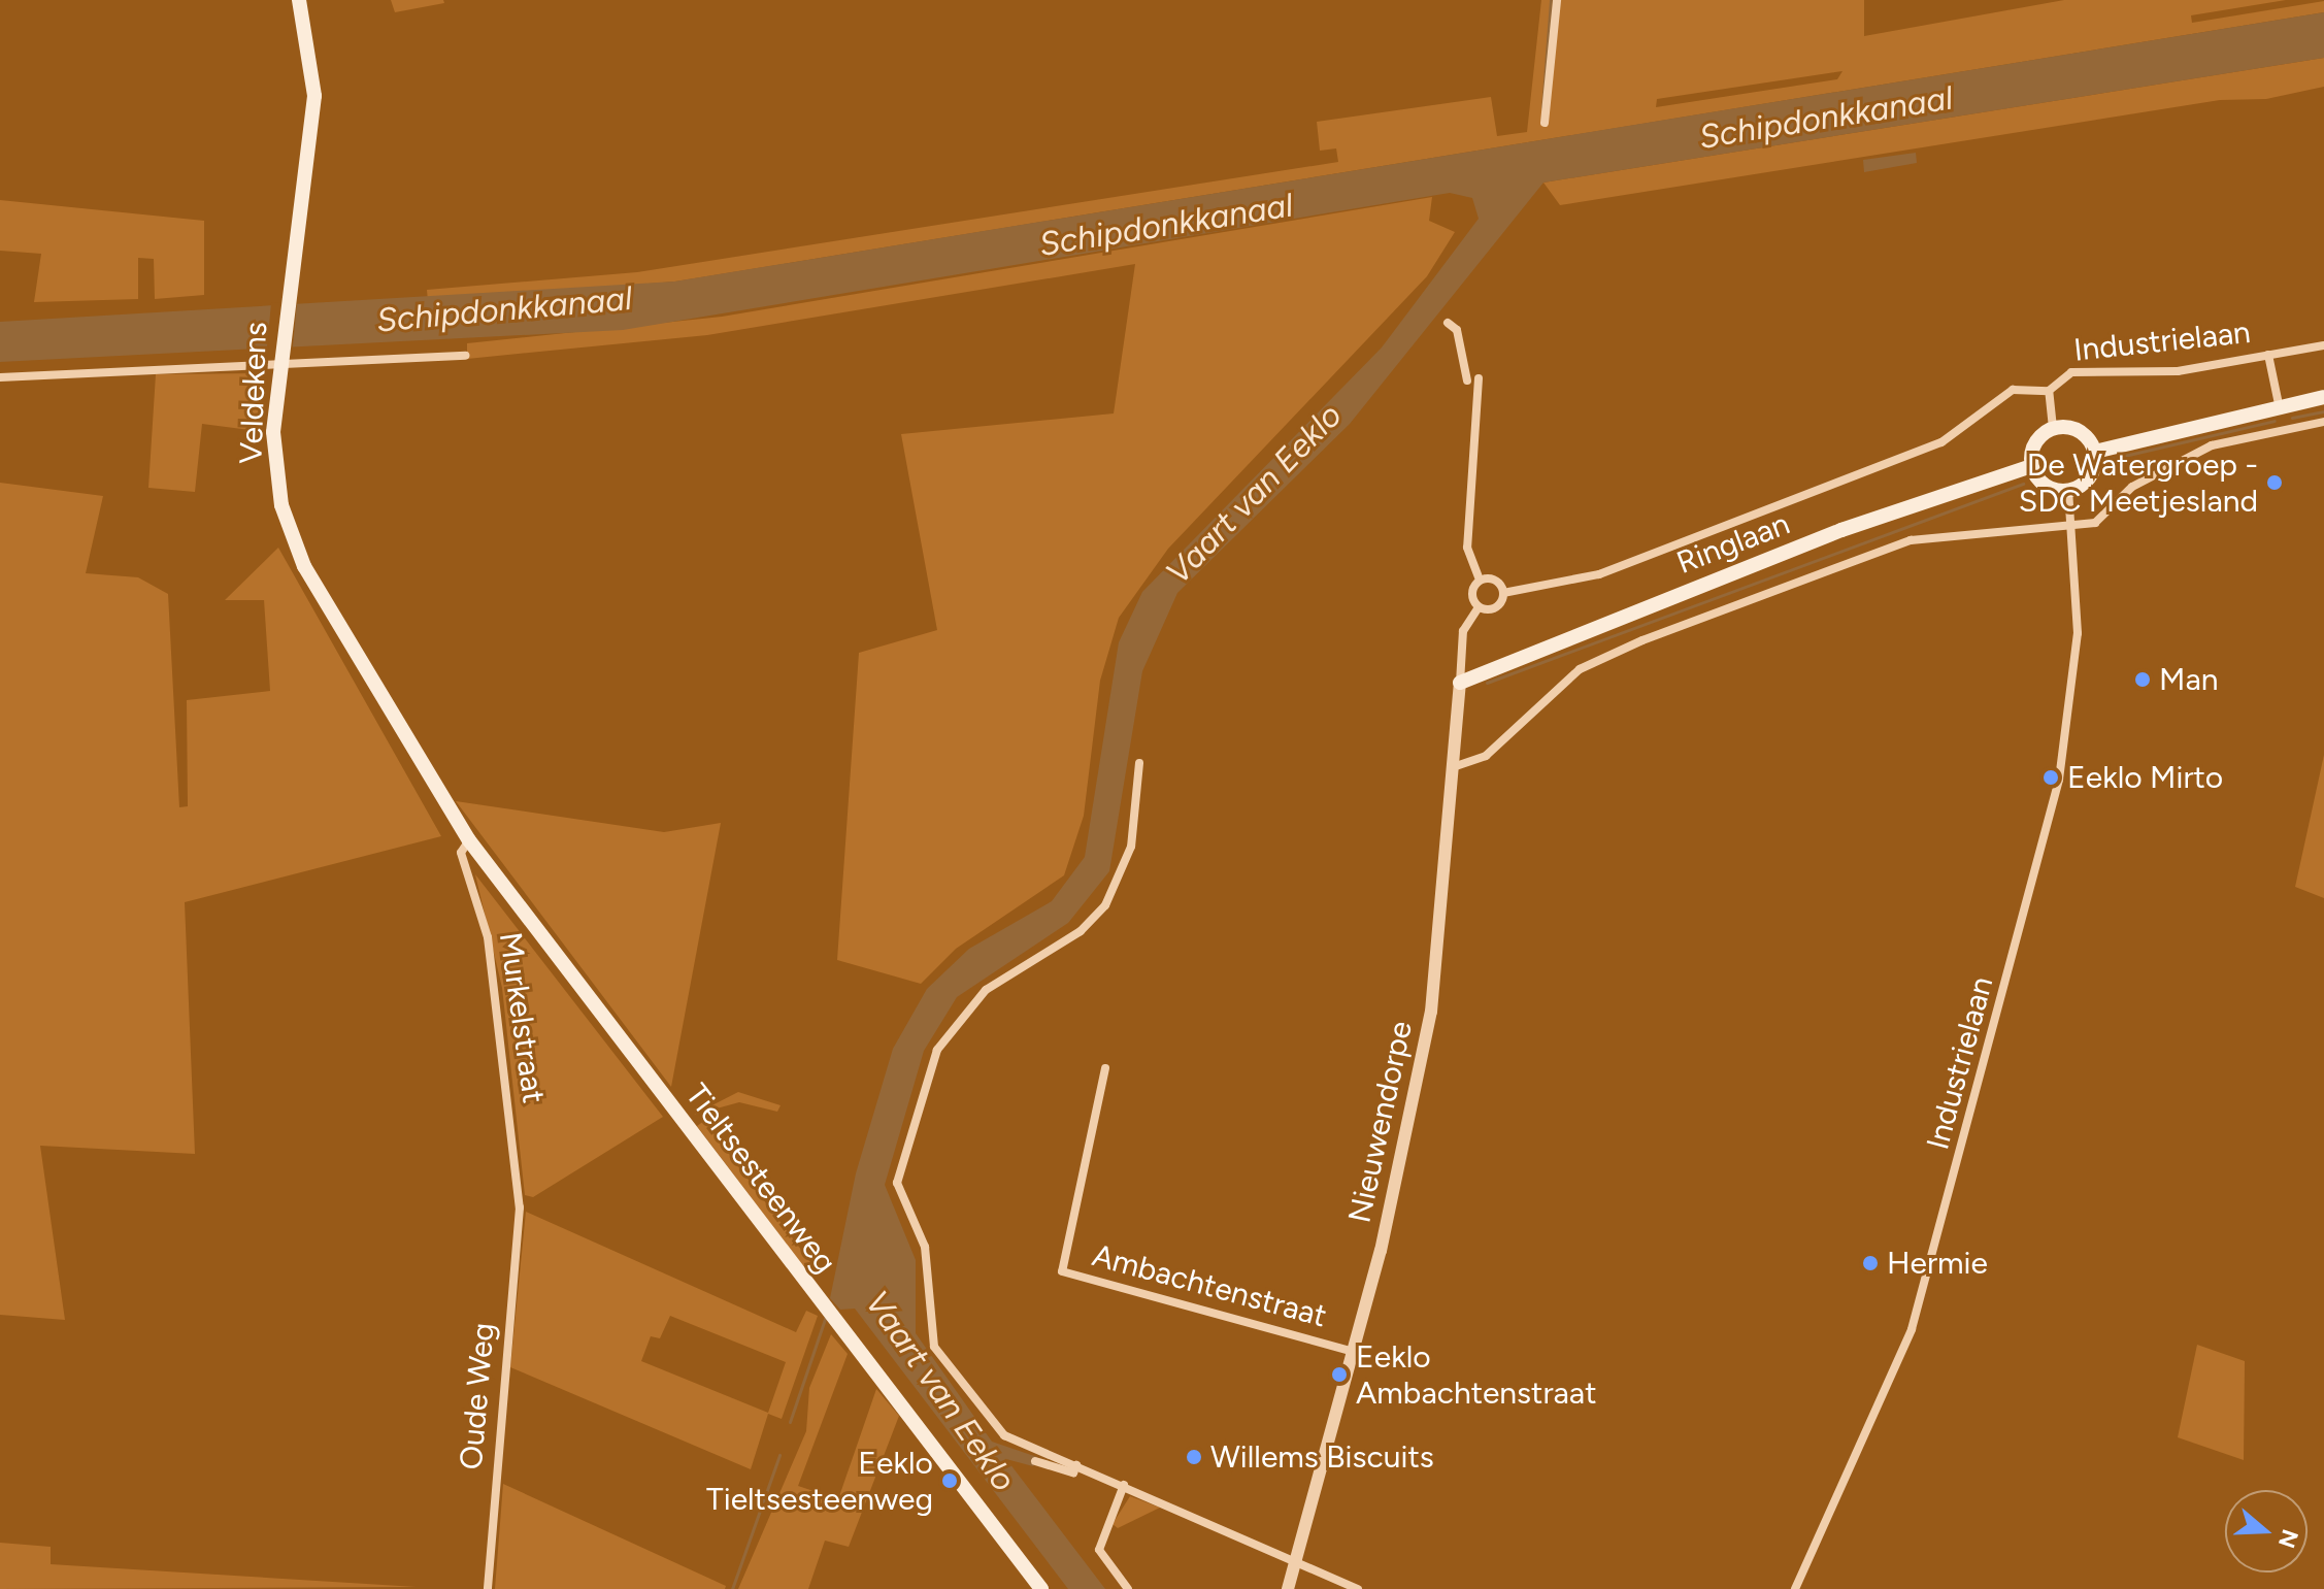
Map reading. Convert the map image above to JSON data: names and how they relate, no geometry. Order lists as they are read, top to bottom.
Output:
{
  "streets": {
    "main road": ["Veldekens", "Ringlaan", "Tieltsesteenweg"],
    "street": [
      "Industrielaan",
      "Murkelstraat",
      "Nieuwendorpe",
      "Ambachtenstraat",
      "Oude Weg"
    ]
  },
  "crossings": [
    ["Industrielaan", "Ringlaan"],
    ["Veldekens", "Murkelstraat"],
    ["Veldekens", "Tieltsesteenweg"],
    ["Ringlaan", "Nieuwendorpe"],
    ["Murkelstraat", "Tieltsesteenweg"],
    ["Murkelstraat", "Oude Weg"],
    ["Nieuwendorpe", "Ambachtenstraat"]
  ],
  "water": ["Schipdonkkanaal", "Vaart van Eeklo"],
  "places": [
    "De Watergroep - SDC Meetjesland",
    "Man",
    "Eeklo Mirto",
    "Hermie",
    "Eeklo Ambachtenstraat",
    "Willems Biscuits",
    "Eeklo Tieltsesteenweg"
  ],
  "north": "right"
}
